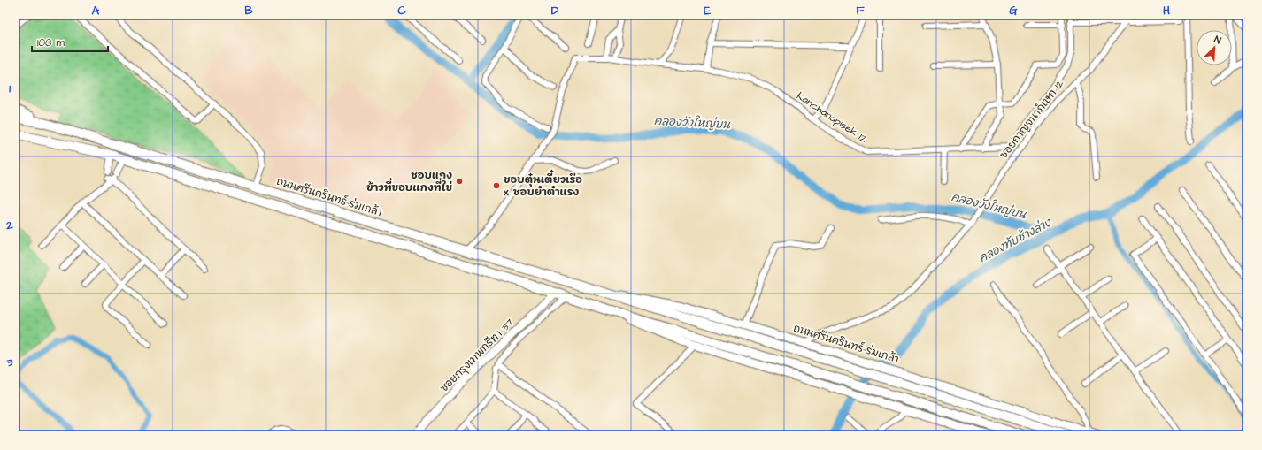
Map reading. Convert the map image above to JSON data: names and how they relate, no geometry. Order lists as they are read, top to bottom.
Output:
{
  "streets": {
    "main road": ["ถนนศรีนครินทร์-ร่มเกล้า"],
    "street": ["Kanchanapisek 12", "ซอยกาญจนาภิเษก 12", "ซอยกรุงเทพกรีฑา 37"]
  },
  "crossings": [
    ["ซอยกาญจนาภิเษก 12", "ถนนศรีนครินทร์-ร่มเกล้า"]
  ],
  "water": ["คลองวังใหญ่บน", "คลองทับช้างล่าง"],
  "places": ["ชอบแกง ข้าวที่ชอบแกงที่ใช่", "ชอบตุ๋นเตี๋ยวเรือ x ชอบยำตำแรง"],
  "scale_bar": "100 m",
  "north": "top right",
  "grid": {
    "columns": [
      "A",
      "B",
      "C",
      "D",
      "E",
      "F",
      "G",
      "H"
    ],
    "rows": ["1", "2", "3"]
  }
}
